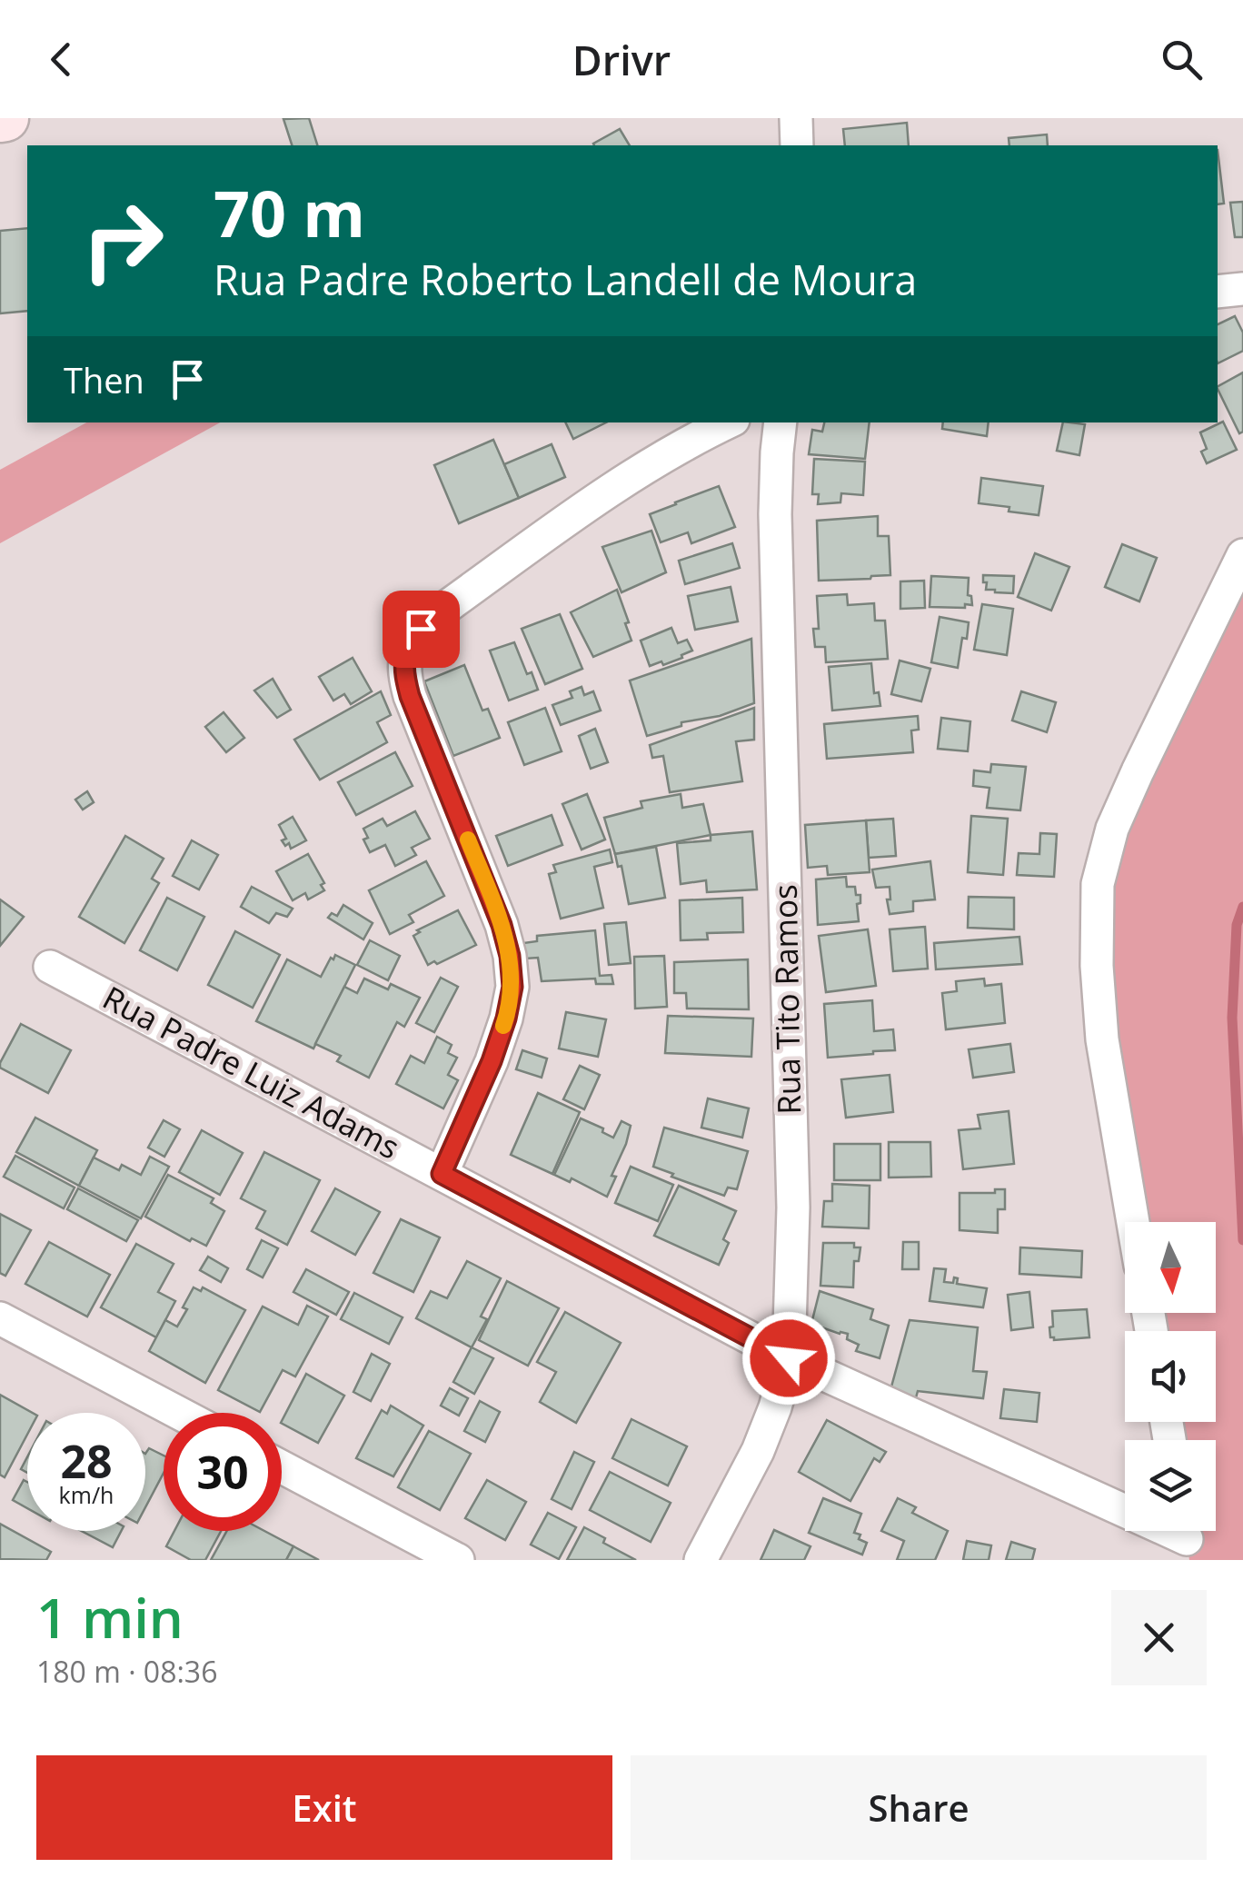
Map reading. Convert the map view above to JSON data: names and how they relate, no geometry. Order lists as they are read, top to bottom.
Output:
{
  "streets": {
    "street": ["Rua Tito Ramos", "Rua Padre Luiz Adams"]
  },
  "crossings": [
    ["Rua Tito Ramos", "Rua Padre Luiz Adams"]
  ],
  "north": "bottom",
  "page": {
    "header": "Drivr",
    "turn": ["70 m", "Rua Padre Roberto Landell de Moura"],
    "then": "Then",
    "speed": "28 km/h",
    "limit": "30",
    "heading": ["1 min", "180 m · 08:36"],
    "buttons": ["Exit", "Share"]
  }
}
